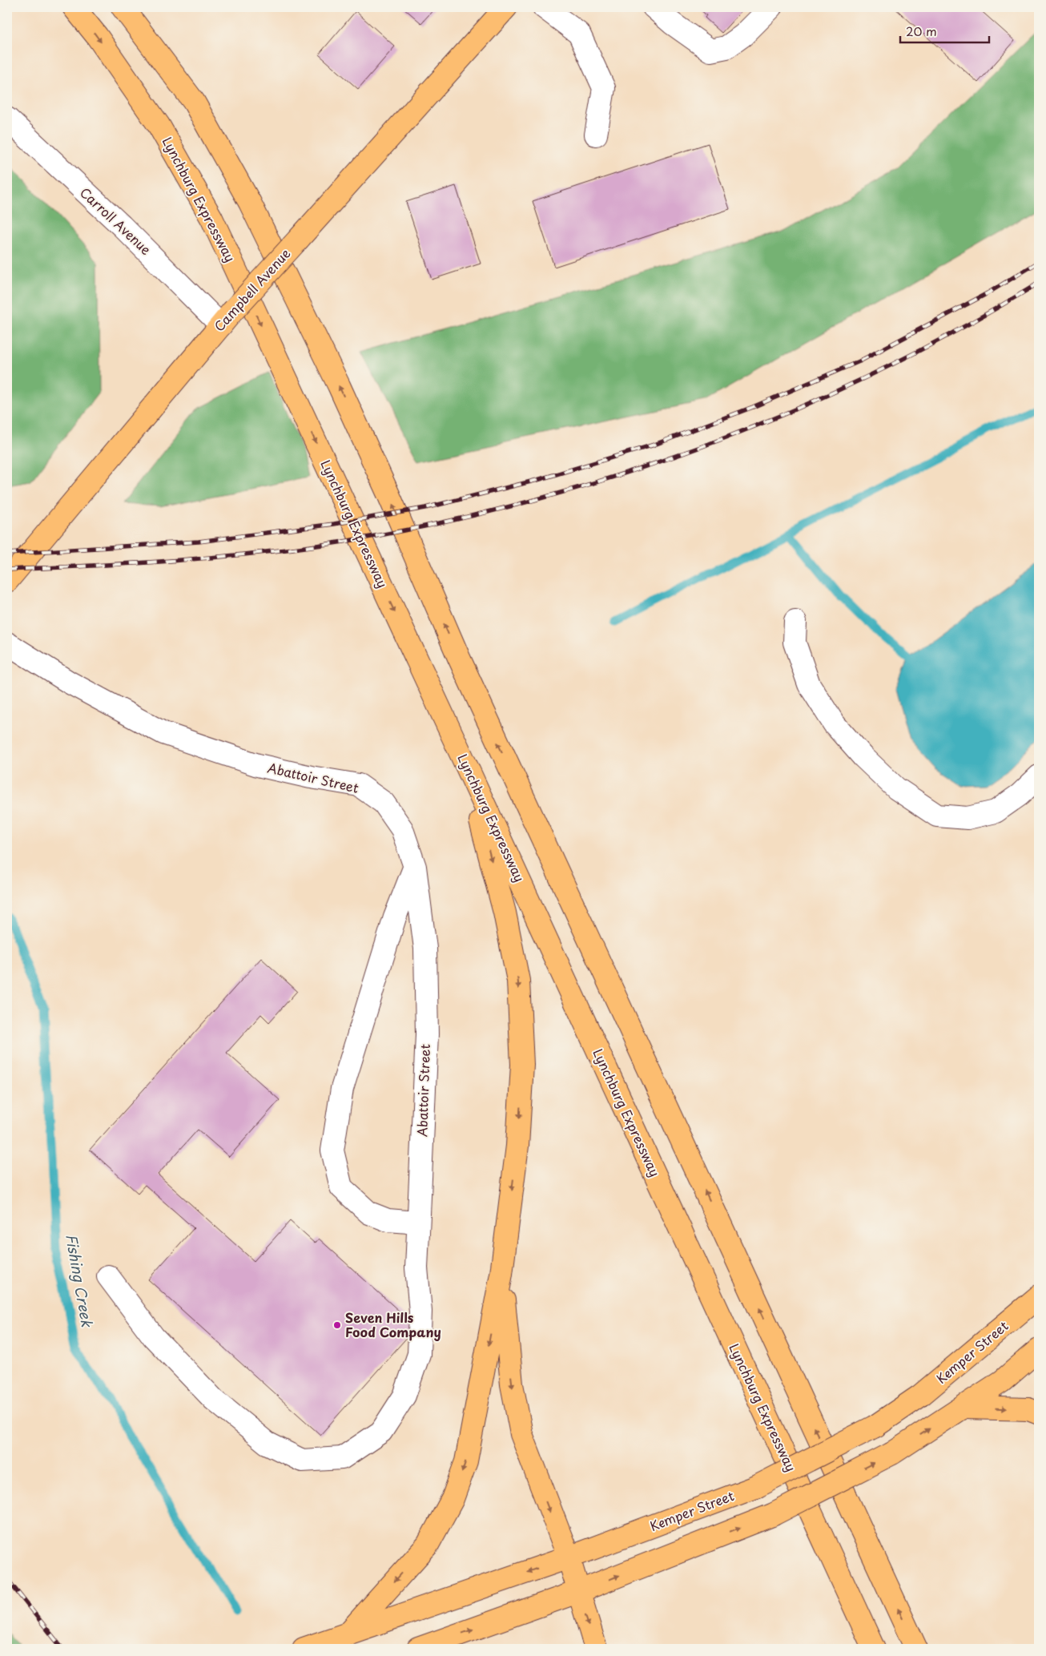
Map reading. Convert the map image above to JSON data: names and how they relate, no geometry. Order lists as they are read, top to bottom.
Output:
{
  "streets": {
    "main road": ["Lynchburg Expressway", "Campbell Avenue", "Kemper Street"],
    "street": ["Carroll Avenue", "Abattoir Street"]
  },
  "crossings": [
    ["Carroll Avenue", "Campbell Avenue"]
  ],
  "water": ["Fishing Creek"],
  "places": ["Seven Hills Food Company"],
  "scale_bar": "20 m"
}
